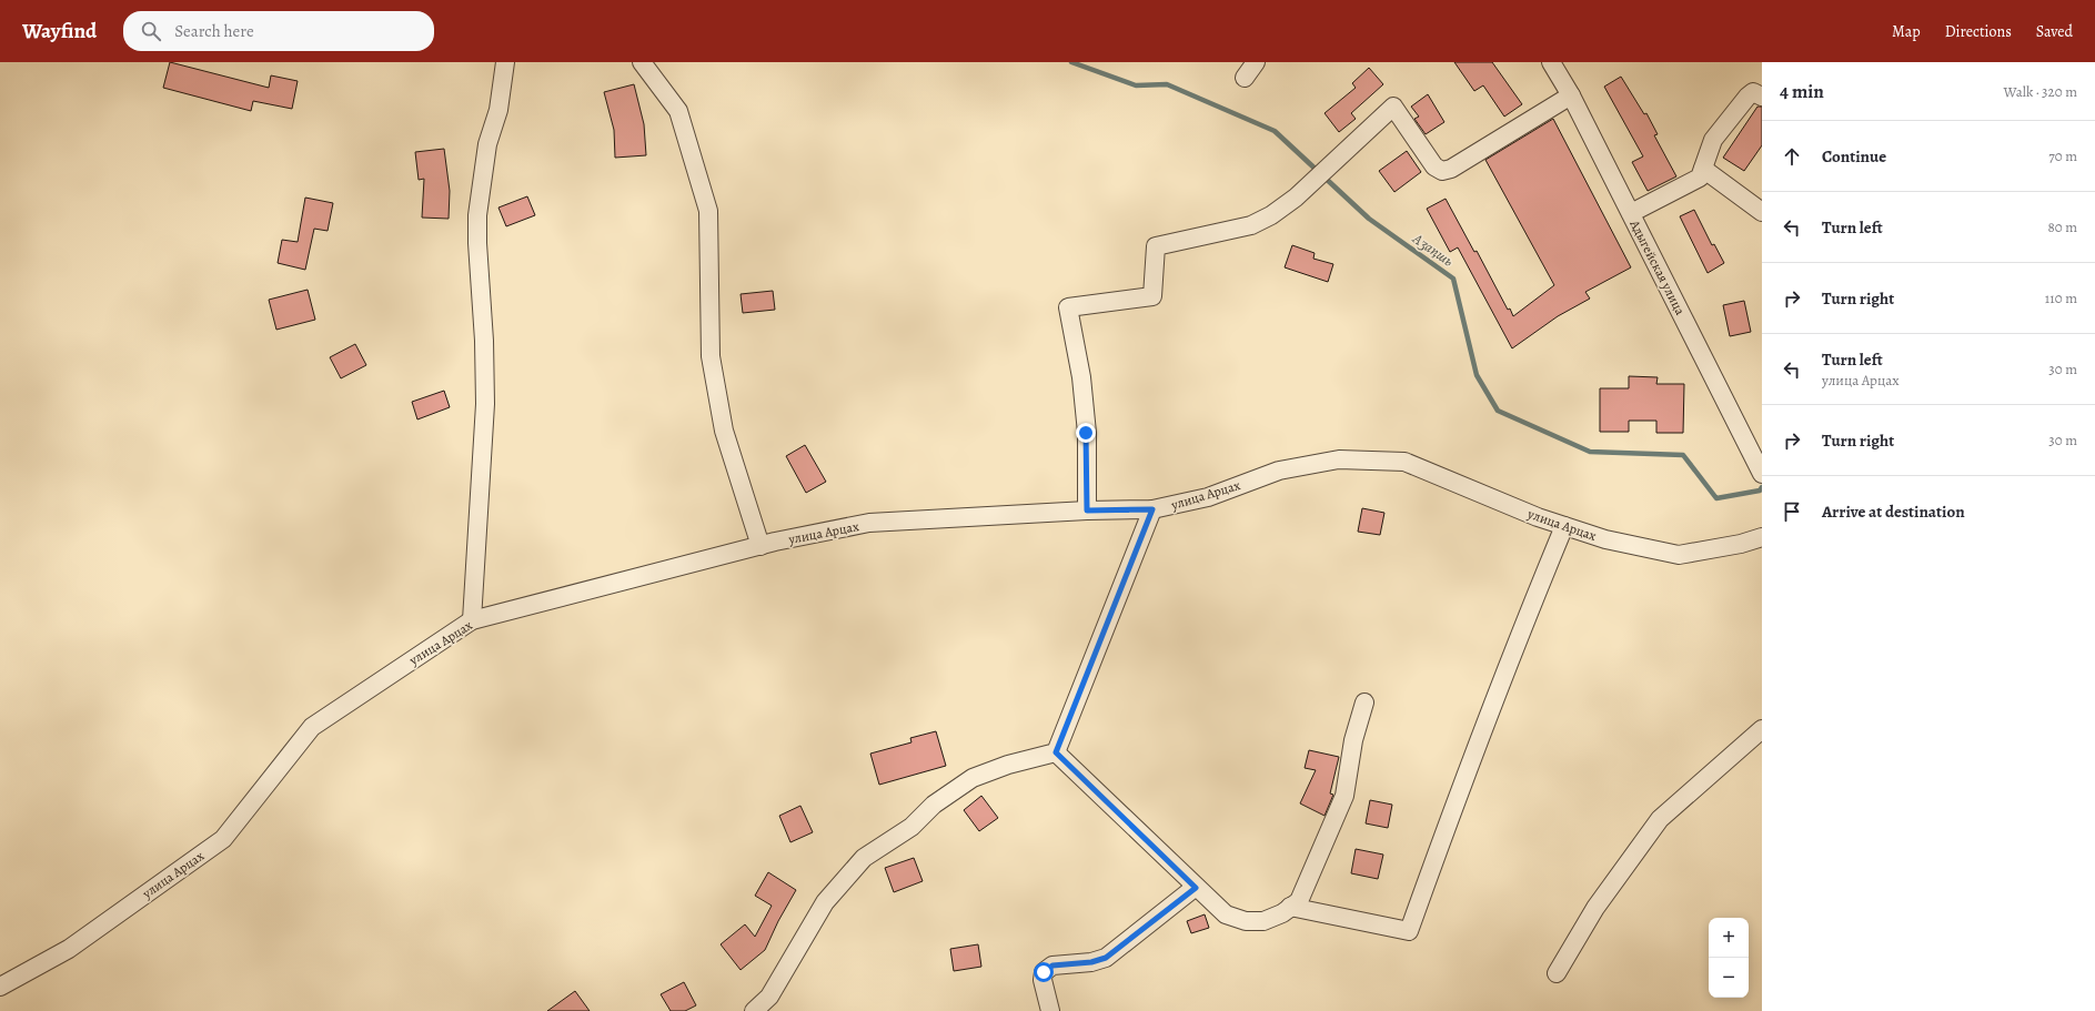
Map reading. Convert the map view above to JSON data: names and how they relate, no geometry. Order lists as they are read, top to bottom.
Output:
{
  "streets": {
    "street": ["Адыгейская улица", "улица Арцах"]
  },
  "water": ["Аӡаԥшь"],
  "page": {
    "header": "Wayfind",
    "search": "Search here",
    "nav": ["Map", "Directions", "Saved"],
    "heading": ["4 min", "Walk · 320 m"],
    "list": [
      ["Continue", "70 m"],
      ["Turn left", "80 m"],
      ["Turn right", "110 m"],
      ["Turn left", "улица Арцах", "30 m"],
      ["Turn right", "30 m"],
      "Arrive at destination"
    ],
    "map_buttons": ["+", "−"]
  }
}
